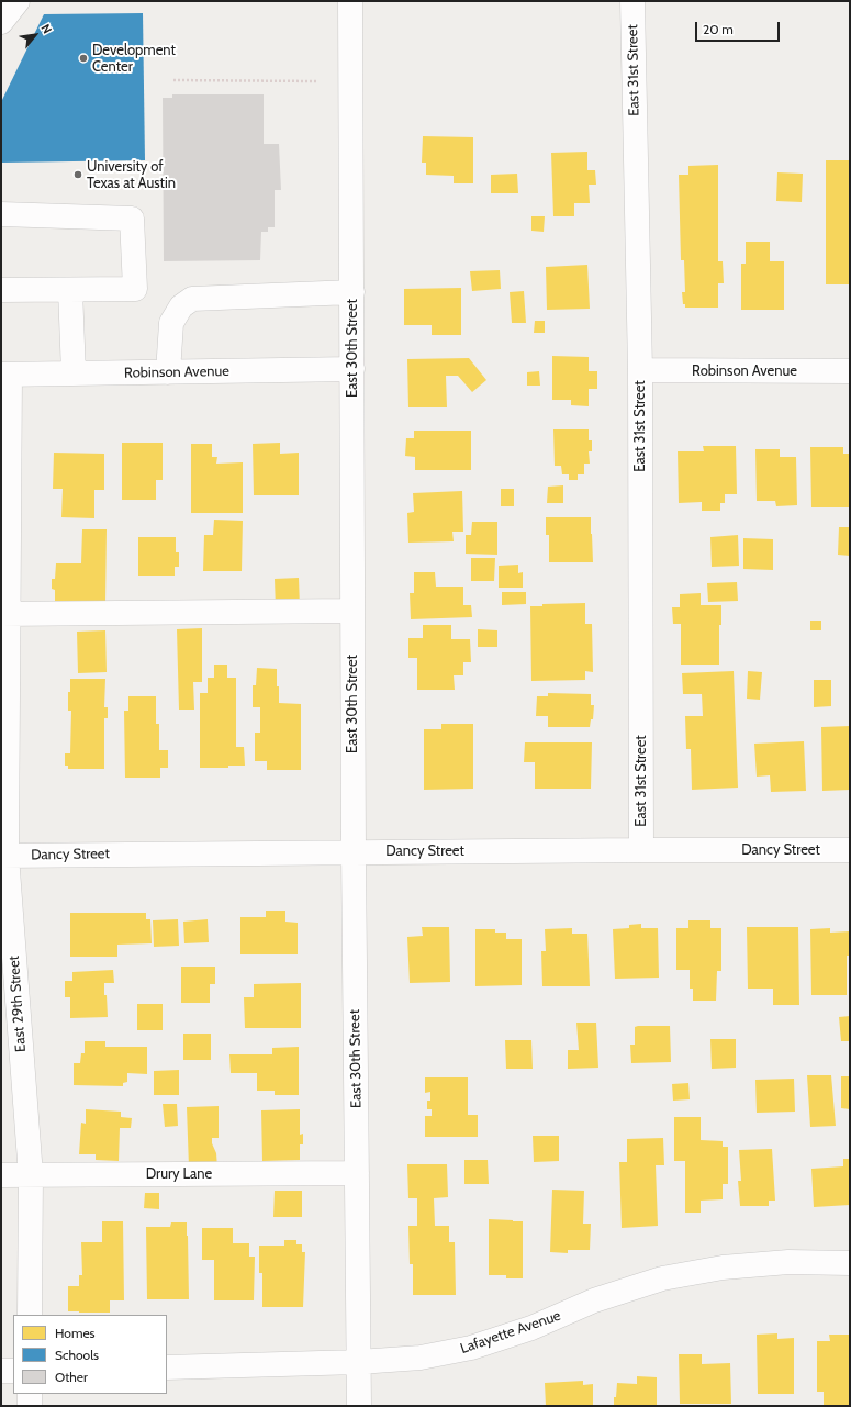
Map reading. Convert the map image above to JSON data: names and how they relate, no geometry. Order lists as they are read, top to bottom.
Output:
{
  "streets": {
    "street": [
      "East 31st Street",
      "East 30th Street",
      "Robinson Avenue",
      "Dancy Street",
      "East 29th Street",
      "Drury Lane",
      "Lafayette Avenue"
    ]
  },
  "crossings": [
    ["East 31st Street", "Robinson Avenue"],
    ["East 31st Street", "Dancy Street"],
    ["East 30th Street", "Robinson Avenue"],
    ["East 30th Street", "Dancy Street"],
    ["East 30th Street", "Drury Lane"],
    ["East 30th Street", "Lafayette Avenue"],
    ["Robinson Avenue", "East 29th Street"],
    ["Dancy Street", "East 29th Street"],
    ["East 29th Street", "Drury Lane"]
  ],
  "places": ["Development Center", "University of Texas at Austin"],
  "legend": ["Homes", "Schools", "Other"],
  "scale_bar": "20 m",
  "north": "top right"
}
